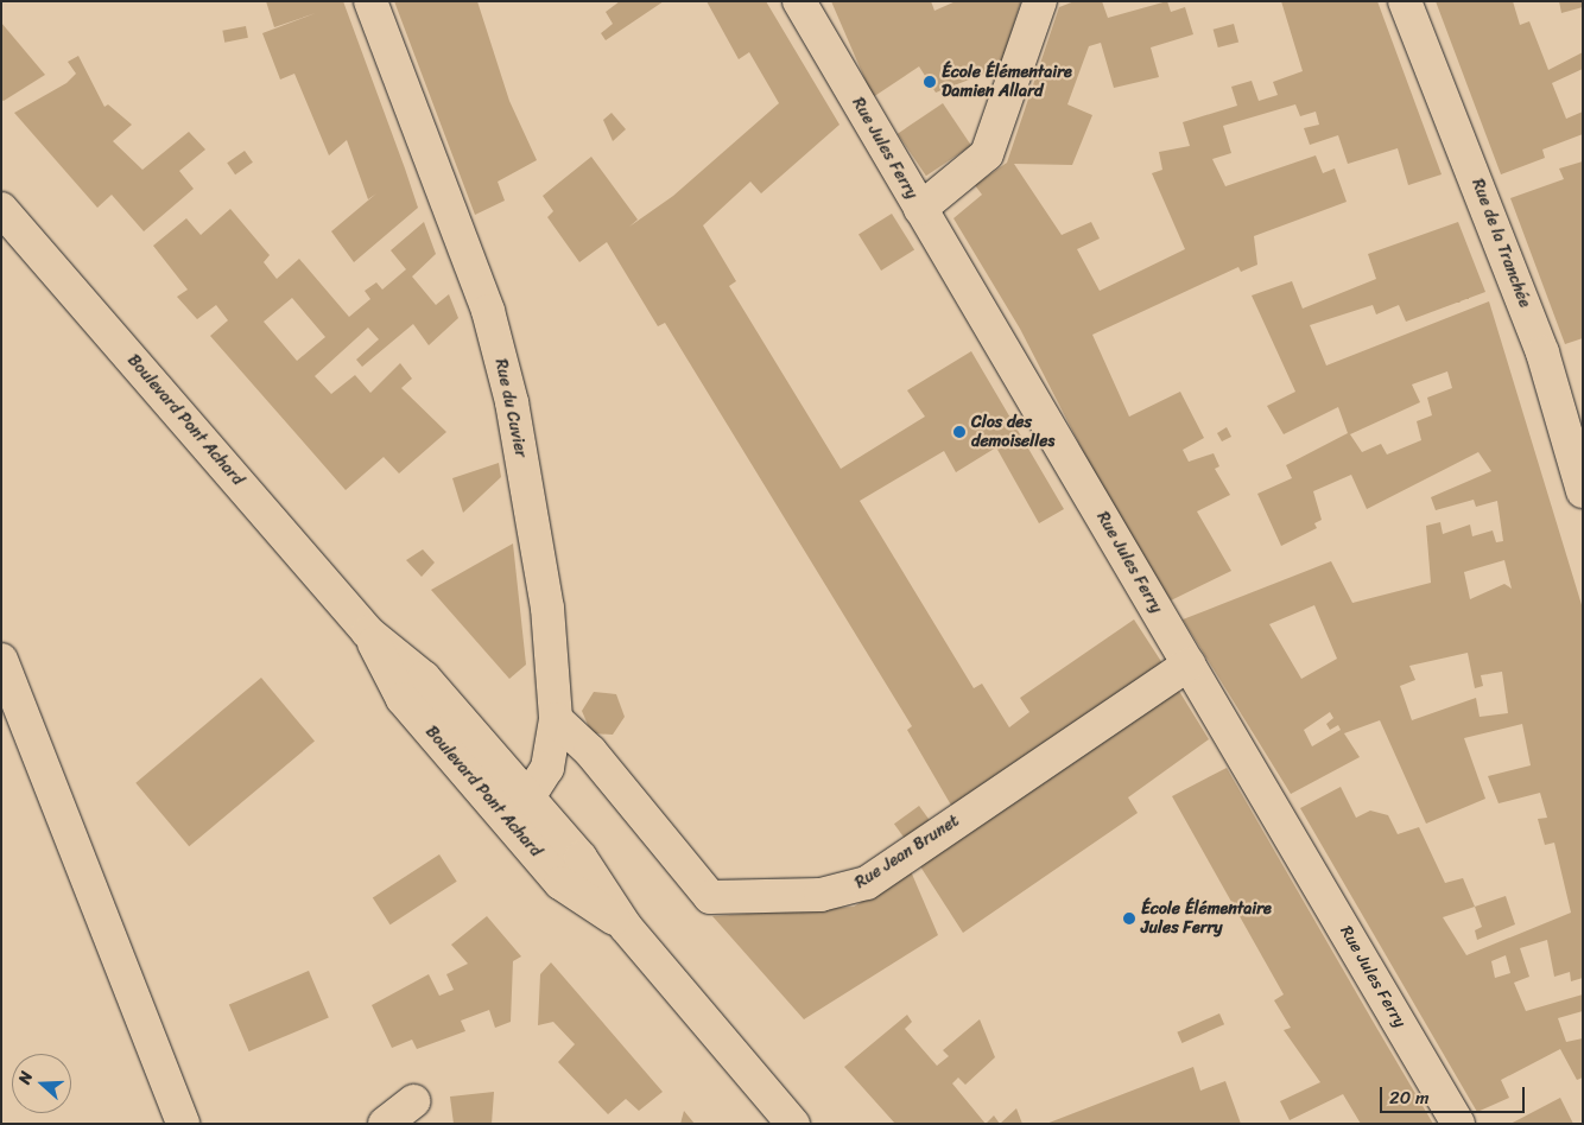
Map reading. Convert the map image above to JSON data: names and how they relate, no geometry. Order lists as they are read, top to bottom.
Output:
{
  "streets": {
    "street": [
      "Rue Jules Ferry",
      "Rue de la Tranchée",
      "Rue du Cuvier",
      "Boulevard Pont Achard",
      "Rue Jean Brunet"
    ]
  },
  "crossings": [
    ["Rue Jules Ferry", "Rue Jean Brunet"],
    ["Rue du Cuvier", "Boulevard Pont Achard"],
    ["Rue du Cuvier", "Rue Jean Brunet"]
  ],
  "places": ["École Élémentaire Damien Allard", "Clos des demoiselles", "École Élémentaire Jules Ferry"],
  "scale_bar": "20 m",
  "north": "left"
}
